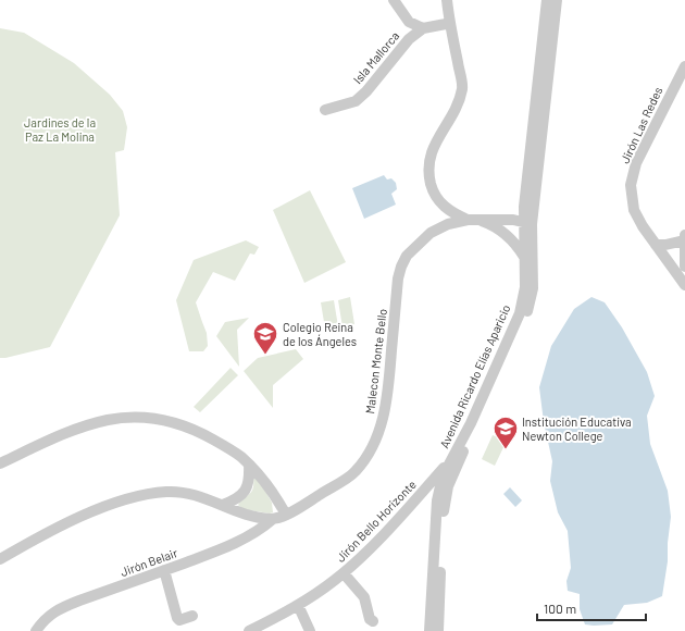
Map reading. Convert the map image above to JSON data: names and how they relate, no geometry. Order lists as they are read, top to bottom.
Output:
{
  "streets": {
    "street": [
      "Isla Mallorca",
      "Jirón Las Redes",
      "Malecon Monte Bello",
      "Avenida Ricardo Elías Aparicio",
      "Jirón Bello Horizonte",
      "Jirón Belair"
    ]
  },
  "crossings": [
    ["Malecon Monte Bello", "Avenida Ricardo Elías Aparicio"],
    ["Malecon Monte Bello", "Jirón Belair"],
    ["Avenida Ricardo Elías Aparicio", "Jirón Bello Horizonte"]
  ],
  "parks": ["Jardines de la Paz La Molina"],
  "places": {
    "school or university": ["Colegio Reina de los Ángeles", "Institución Educativa Newton College"]
  },
  "scale_bar": "100 m"
}
